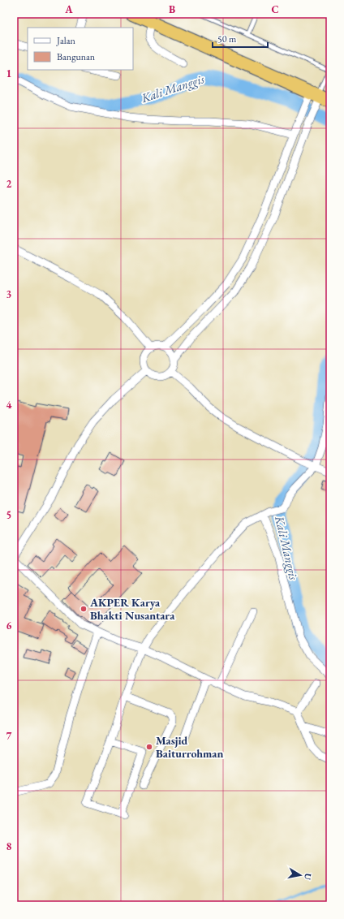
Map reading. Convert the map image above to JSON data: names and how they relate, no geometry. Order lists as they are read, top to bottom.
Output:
{
  "water": ["Kali Manggis"],
  "places": ["AKPER Karya Bhakti Nusantara", "Masjid Baiturrohman"],
  "legend": ["Jalan", "Bangunan"],
  "scale_bar": "50 m",
  "north": "right",
  "grid": {
    "columns": ["A", "B", "C"],
    "rows": [
      "1",
      "2",
      "3",
      "4",
      "5",
      "6",
      "7",
      "8"
    ]
  }
}
